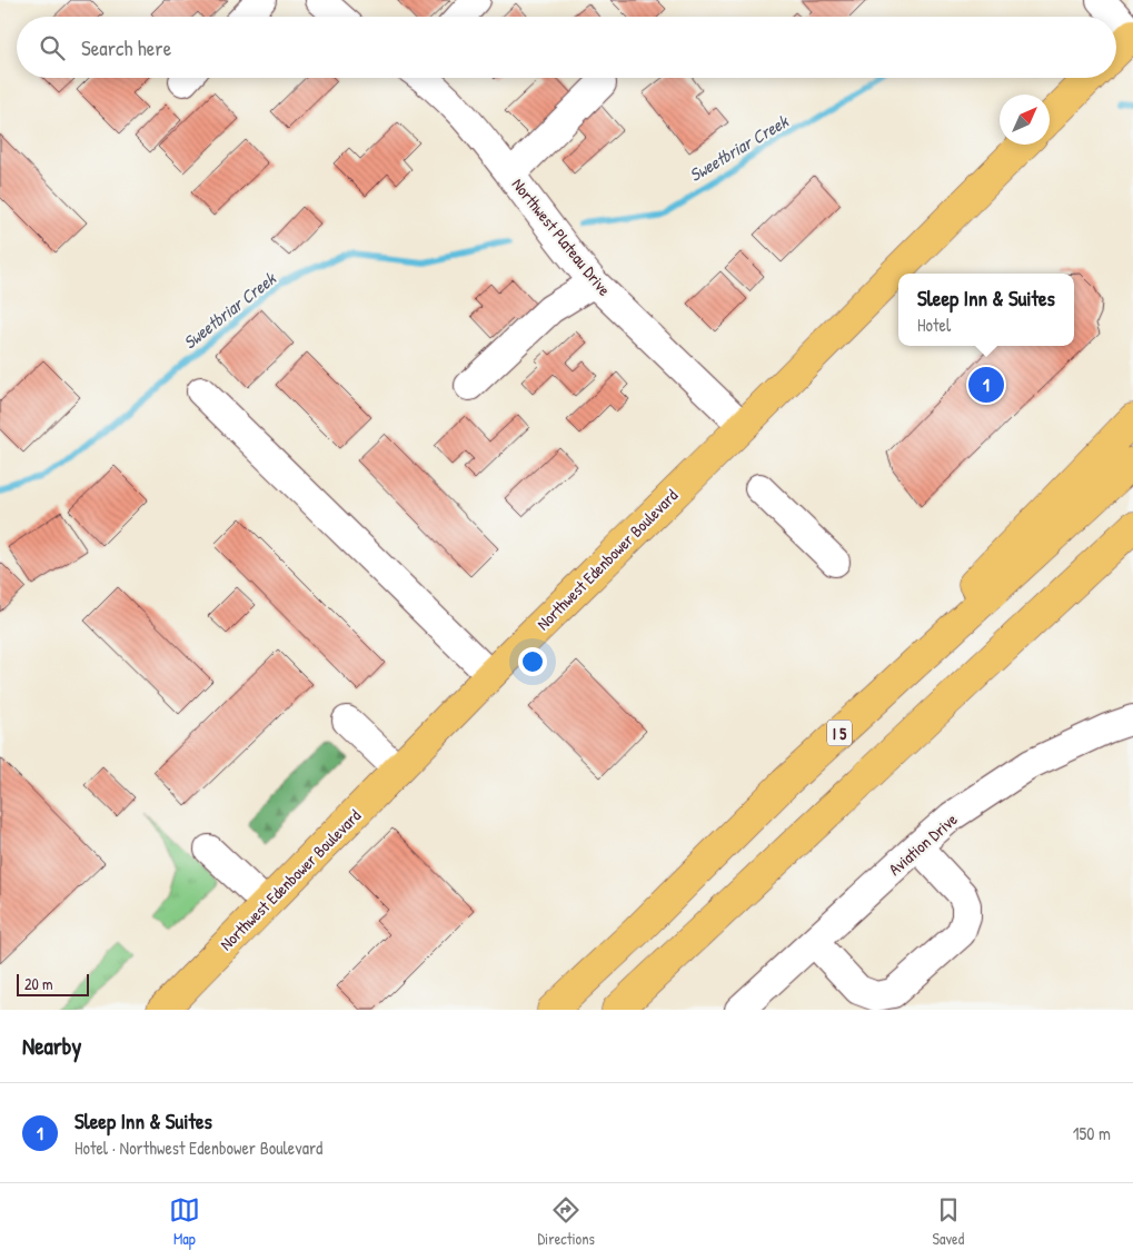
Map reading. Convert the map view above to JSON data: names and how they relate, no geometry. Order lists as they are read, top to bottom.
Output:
{
  "streets": {
    "main road": ["Northwest Edenbower Boulevard", "I 5"],
    "street": ["Northwest Plateau Drive", "Aviation Drive"]
  },
  "crossings": [
    ["Northwest Plateau Drive", "Northwest Edenbower Boulevard"]
  ],
  "water": ["Sweetbriar Creek"],
  "scale_bar": "20 m",
  "north": "top right",
  "page": {
    "search": "Search here",
    "popup": ["Sleep Inn & Suites", "Hotel"],
    "pins": "1",
    "scale": "20 m",
    "heading": "Nearby",
    "list": [
      {
        "mark": "1",
        "name": "Sleep Inn & Suites",
        "note": "Hotel · Northwest Edenbower Boulevard",
        "value": "150 m"
      }
    ],
    "nav": ["Map", "Directions", "Saved"]
  }
}
